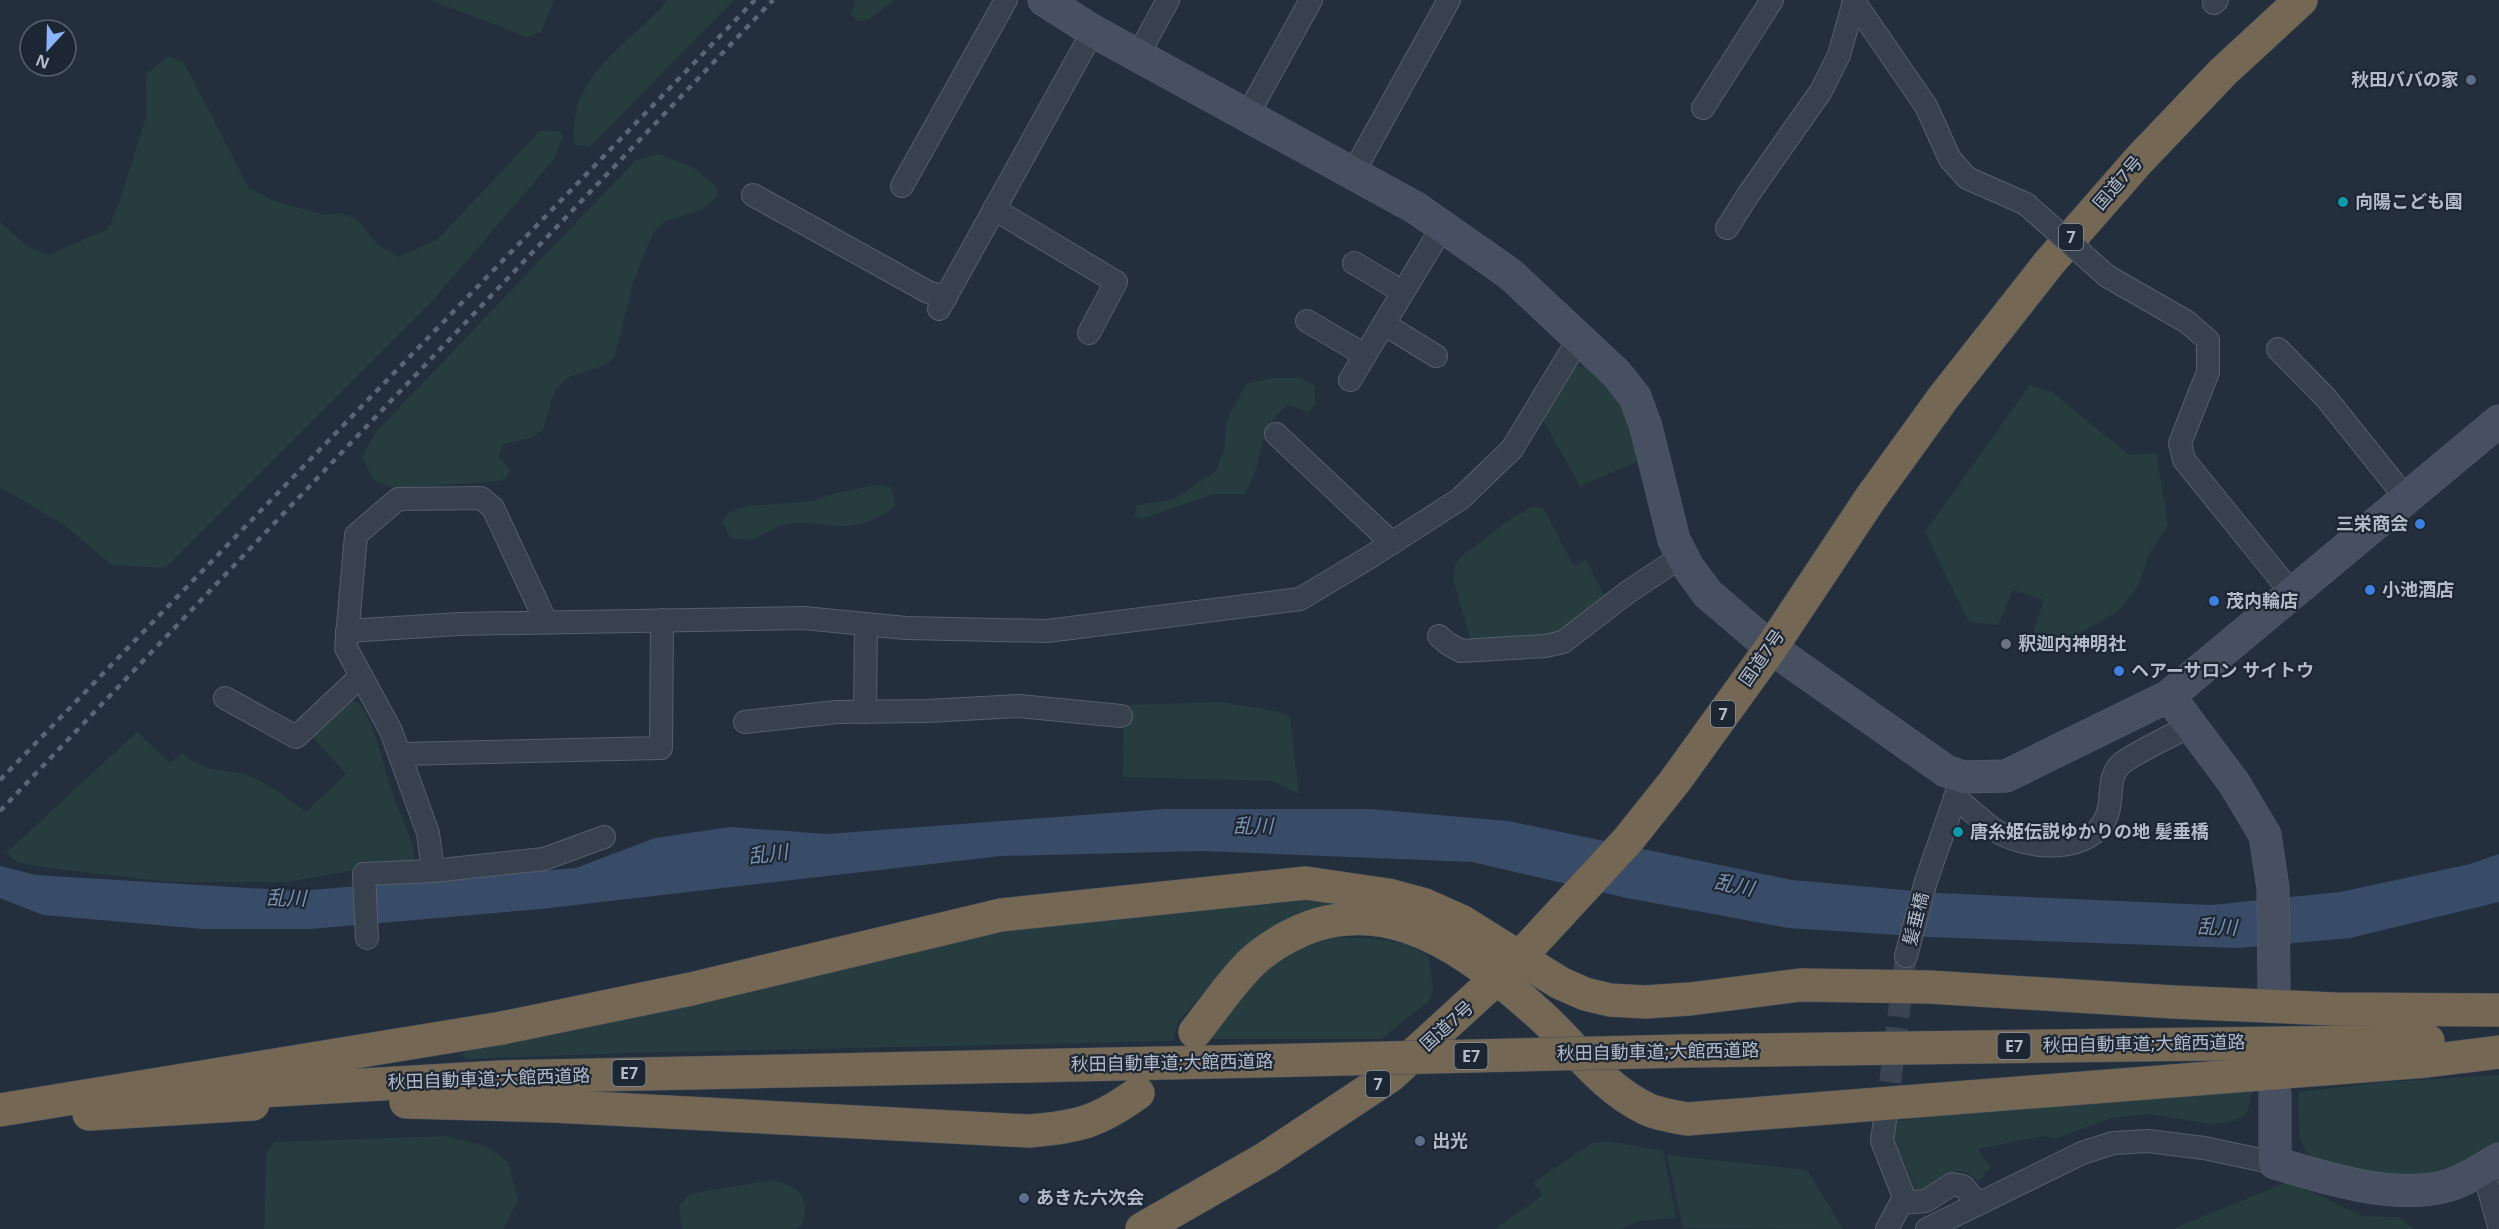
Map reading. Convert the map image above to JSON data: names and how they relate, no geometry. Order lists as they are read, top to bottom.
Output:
{
  "streets": {
    "highway": [
      "国道7号",
      "7",
      "秋田自動車道;大館西道路",
      "E7"
    ],
    "street": ["髪垂橋"]
  },
  "water": ["乱川"],
  "places": [
    "秋田ババの家",
    "向陽こども園",
    "三栄商会",
    "小池酒店",
    "茂内輪店",
    "釈迦内神明社",
    "ヘアーサロン サイトウ",
    "唐糸姫伝説ゆかりの地 髪垂橋",
    "出光",
    "あきた六次会"
  ],
  "north": "bottom"
}
